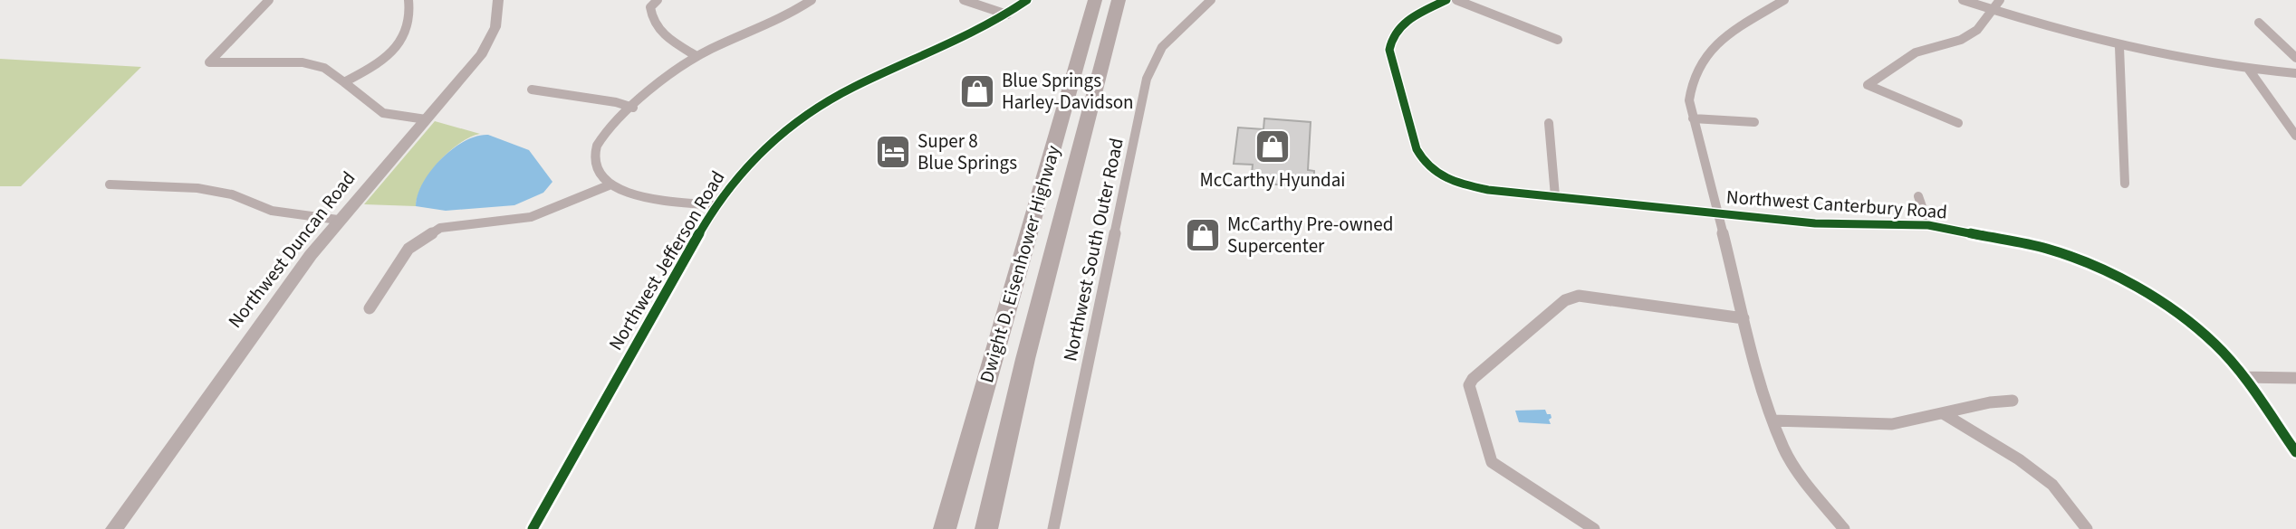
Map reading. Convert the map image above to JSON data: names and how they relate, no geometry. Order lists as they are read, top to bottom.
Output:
{
  "streets": {
    "highway": ["Dwight D. Eisenhower Highway"],
    "street": [
      "Northwest Canterbury Road",
      "Northwest Duncan Road",
      "Northwest South Outer Road",
      "Northwest Jefferson Road"
    ]
  },
  "places": {
    "shop": ["Blue Springs Harley-Davidson", "McCarthy Hyundai", "McCarthy Pre-owned Supercenter"],
    "hotel": ["Super 8 Blue Springs"]
  }
}
